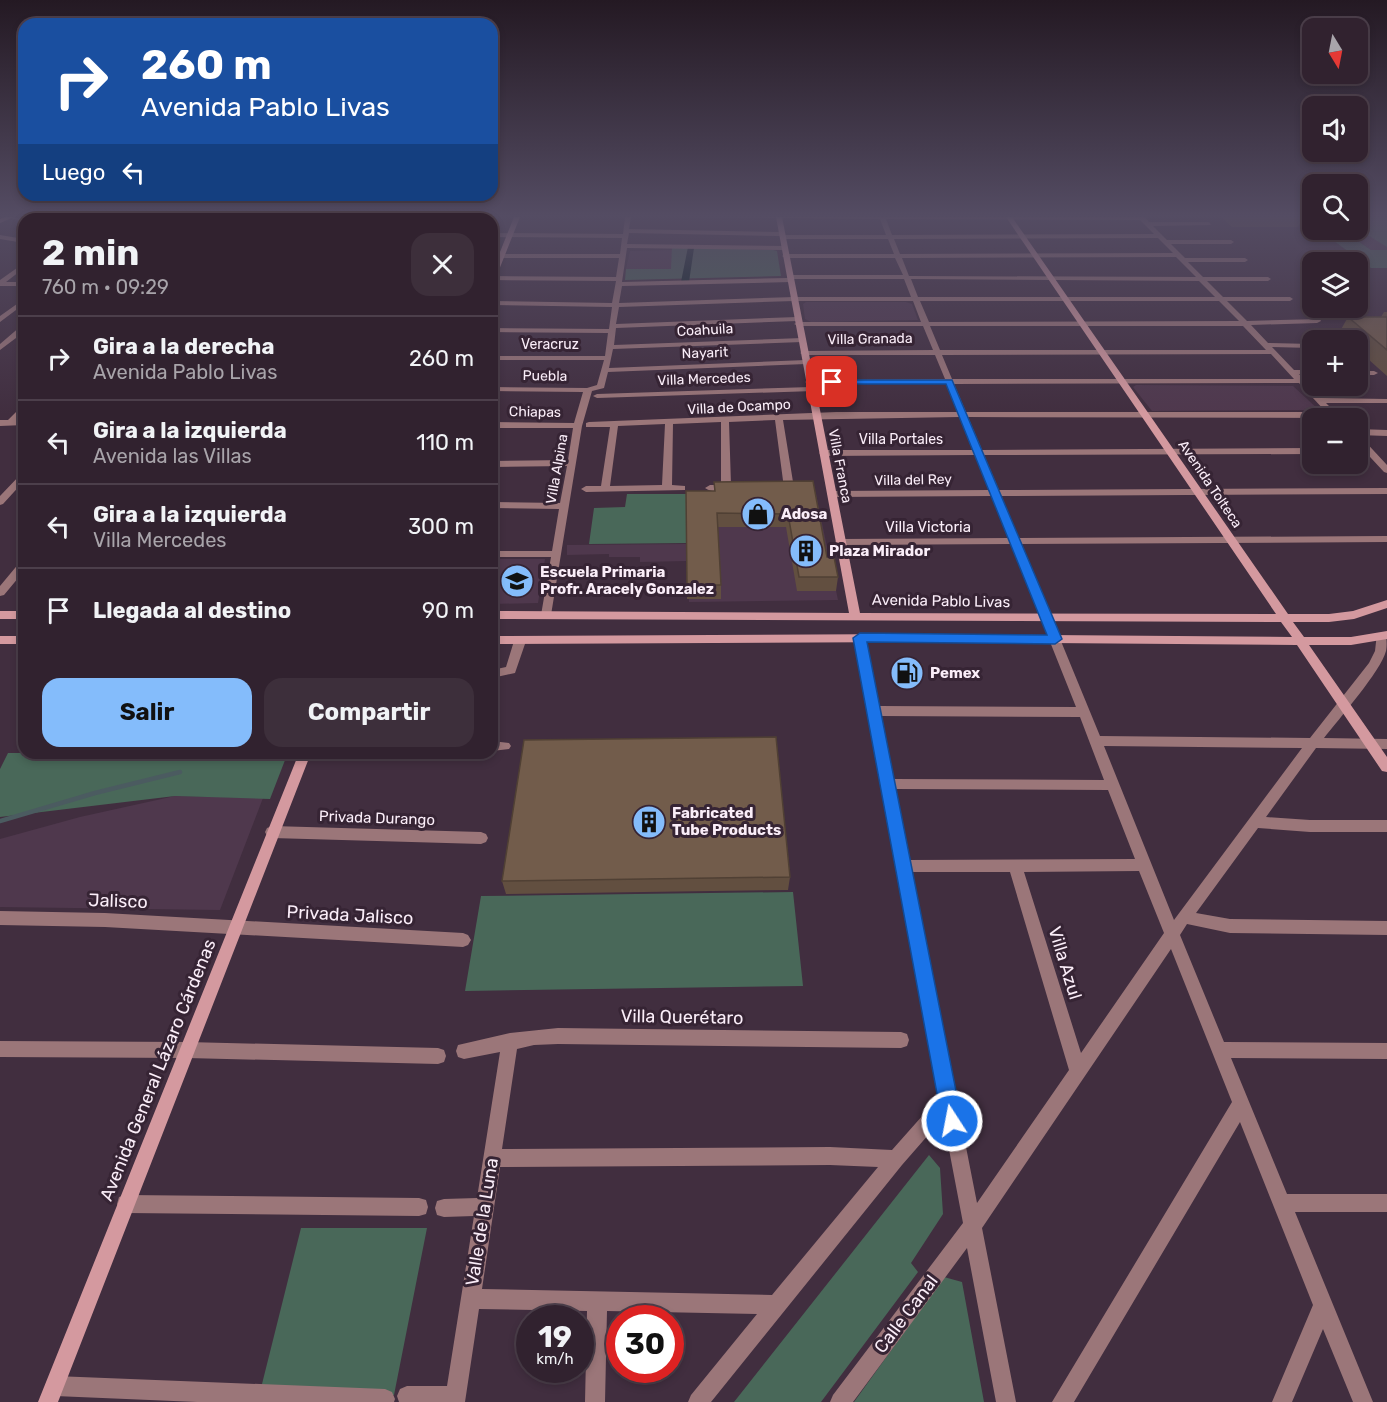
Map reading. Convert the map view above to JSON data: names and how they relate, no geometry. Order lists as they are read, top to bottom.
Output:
{
  "streets": {
    "street": [
      "Coahuila",
      "Villa Granada",
      "Veracruz",
      "Nayarit",
      "Puebla",
      "Villa Mercedes",
      "Villa de Ocampo",
      "Chiapas",
      "Villa Portales",
      "Villa Franca",
      "Villa Alpina",
      "Villa del Rey",
      "Avenida Tolteca",
      "Villa Victoria",
      "Avenida Pablo Livas",
      "Privada Durango",
      "Jalisco",
      "Privada Jalisco",
      "Villa Azul",
      "Villa Querétaro",
      "Avenida General Lázaro Cárdenas",
      "Valle de la Luna",
      "Calle Canal"
    ]
  },
  "crossings": [
    ["Coahuila", "Villa Franca"],
    ["Villa Granada", "Nayarit"],
    ["Villa Granada", "Villa Franca"],
    ["Villa Granada", "Avenida Tolteca"],
    ["Nayarit", "Villa Franca"],
    ["Puebla", "Villa Mercedes"],
    ["Puebla", "Villa Alpina"],
    ["Villa Mercedes", "Villa Franca"],
    ["Villa Mercedes", "Avenida Tolteca"],
    ["Villa de Ocampo", "Villa Franca"],
    ["Villa de Ocampo", "Avenida Tolteca"],
    ["Chiapas", "Villa Alpina"],
    ["Villa Portales", "Villa Franca"],
    ["Villa Portales", "Avenida Tolteca"],
    ["Villa Franca", "Villa del Rey"],
    ["Villa Franca", "Villa Victoria"],
    ["Villa Franca", "Avenida Pablo Livas"],
    ["Villa Alpina", "Avenida Pablo Livas"],
    ["Villa del Rey", "Avenida Tolteca"],
    ["Avenida Tolteca", "Villa Victoria"],
    ["Avenida Tolteca", "Avenida Pablo Livas"],
    ["Avenida Tolteca", "Calle Canal"],
    ["Privada Durango", "Avenida General Lázaro Cárdenas"],
    ["Jalisco", "Privada Jalisco"],
    ["Jalisco", "Avenida General Lázaro Cárdenas"],
    ["Privada Jalisco", "Avenida General Lázaro Cárdenas"],
    ["Villa Azul", "Calle Canal"],
    ["Villa Querétaro", "Valle de la Luna"]
  ],
  "places": {
    "shop": ["Adosa"],
    "building": ["Plaza Mirador", "Fabricated Tube Products"],
    "school or university": ["Escuela Primaria Profr. Aracely Gonzalez"],
    "fuel station": ["Pemex"]
  },
  "north": "bottom",
  "page": {
    "map_buttons": ["+", "−"],
    "turn": ["260 m", "Avenida Pablo Livas"],
    "then": "Luego",
    "heading": ["2 min", "760 m · 09:29"],
    "list": [
      {
        "name": "Gira a la derecha",
        "note": "Avenida Pablo Livas",
        "value": "260 m"
      },
      {
        "name": "Gira a la izquierda",
        "note": "Avenida las Villas",
        "value": "110 m"
      },
      {
        "name": "Gira a la izquierda",
        "note": "Villa Mercedes",
        "value": "300 m"
      },
      {
        "name": "Llegada al destino",
        "value": "90 m"
      }
    ],
    "buttons": ["Salir", "Compartir"],
    "speed": "19 km/h",
    "limit": "30"
  }
}
